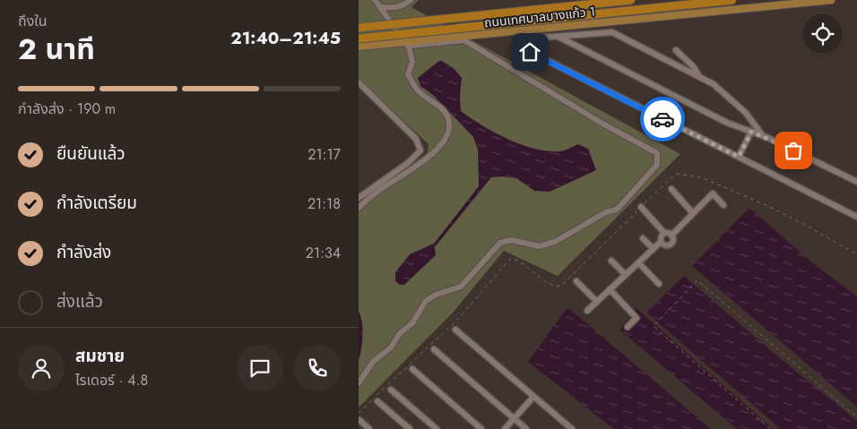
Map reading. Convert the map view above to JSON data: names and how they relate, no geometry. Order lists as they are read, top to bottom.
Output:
{
  "streets": {
    "main road": ["ถนนเทศบาลบางแก้ว 1"]
  },
  "page": {
    "heading": ["2 นาที", "ถึงใน", "21:40–21:45"],
    "panel": ["สมชาย", "ไรเดอร์ · 4.8"],
    "bar": "กำลังส่ง · 190 m",
    "list": [
      ["ยืนยันแล้ว", "21:17"],
      ["กำลังเตรียม", "21:18"],
      ["กำลังส่ง", "21:34"],
      "ส่งแล้ว"
    ]
  }
}
